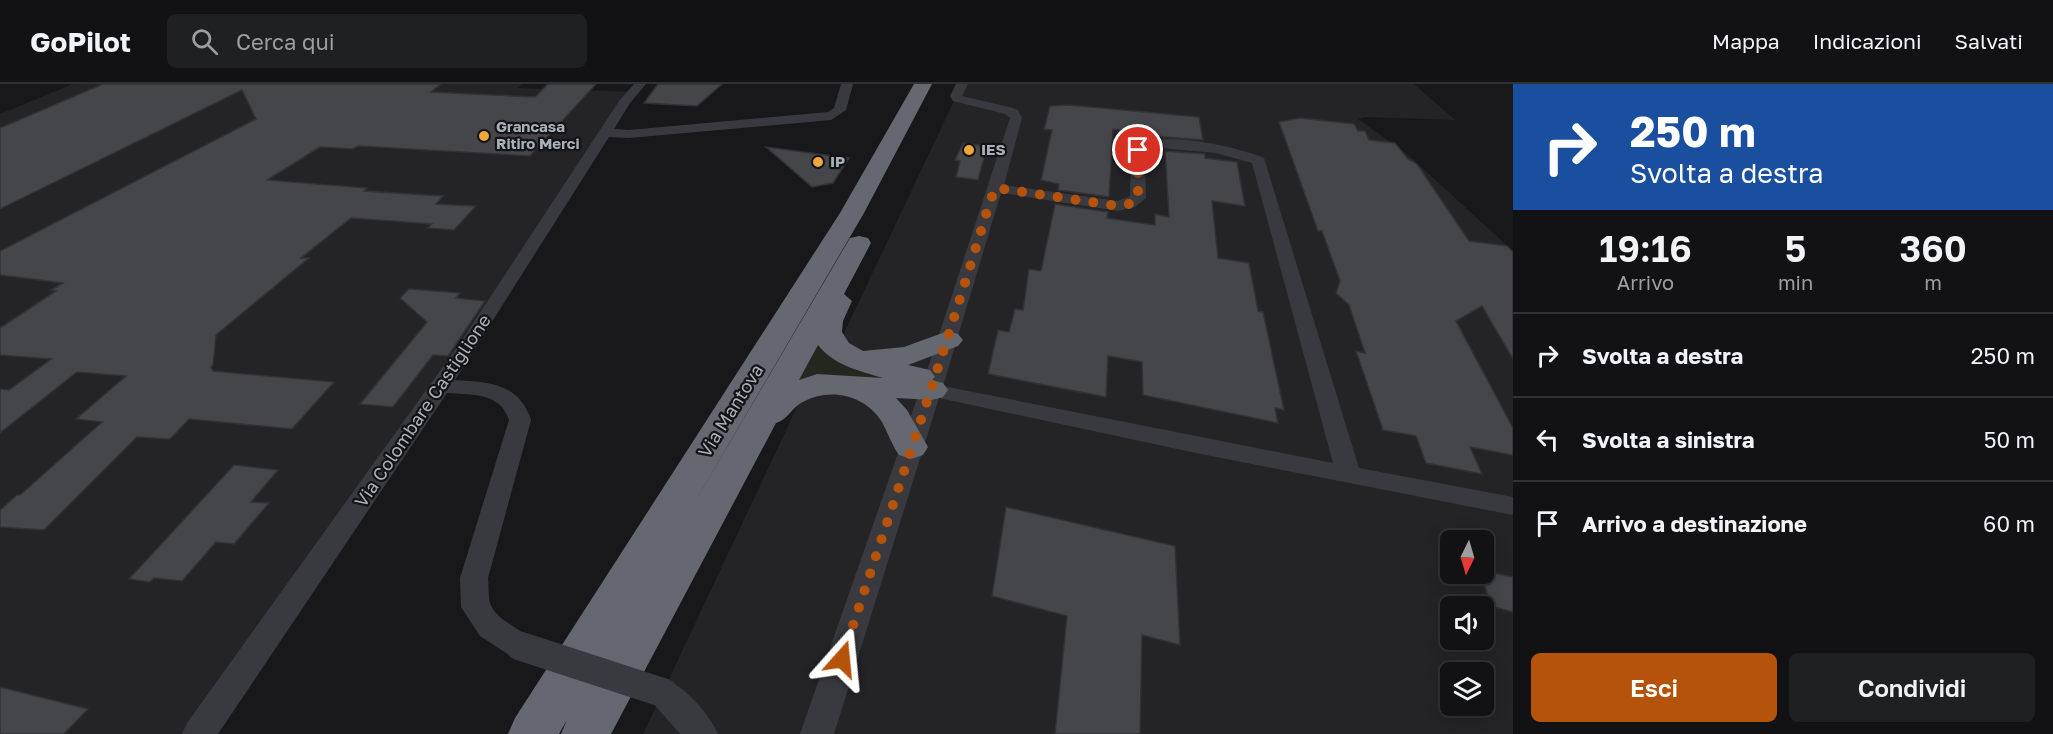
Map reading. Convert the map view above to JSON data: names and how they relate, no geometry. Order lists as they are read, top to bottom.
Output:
{
  "streets": {
    "highway": ["Via Mantova"],
    "street": ["Via Colombare Castiglione"]
  },
  "places": ["Grancasa Ritiro Merci", "IES", "IP"],
  "north": "bottom",
  "page": {
    "header": "GoPilot",
    "search": "Cerca qui",
    "nav": ["Mappa", "Indicazioni", "Salvati"],
    "turn": ["250 m", "Svolta a destra"],
    "eta": [
      "19:16",
      "Arrivo",
      "5",
      "min",
      "360",
      "m"
    ],
    "list": [
      {
        "name": "Svolta a destra",
        "value": "250 m"
      },
      {
        "name": "Svolta a sinistra",
        "value": "50 m"
      },
      {
        "name": "Arrivo a destinazione",
        "value": "60 m"
      }
    ],
    "buttons": ["Esci", "Condividi"]
  }
}
